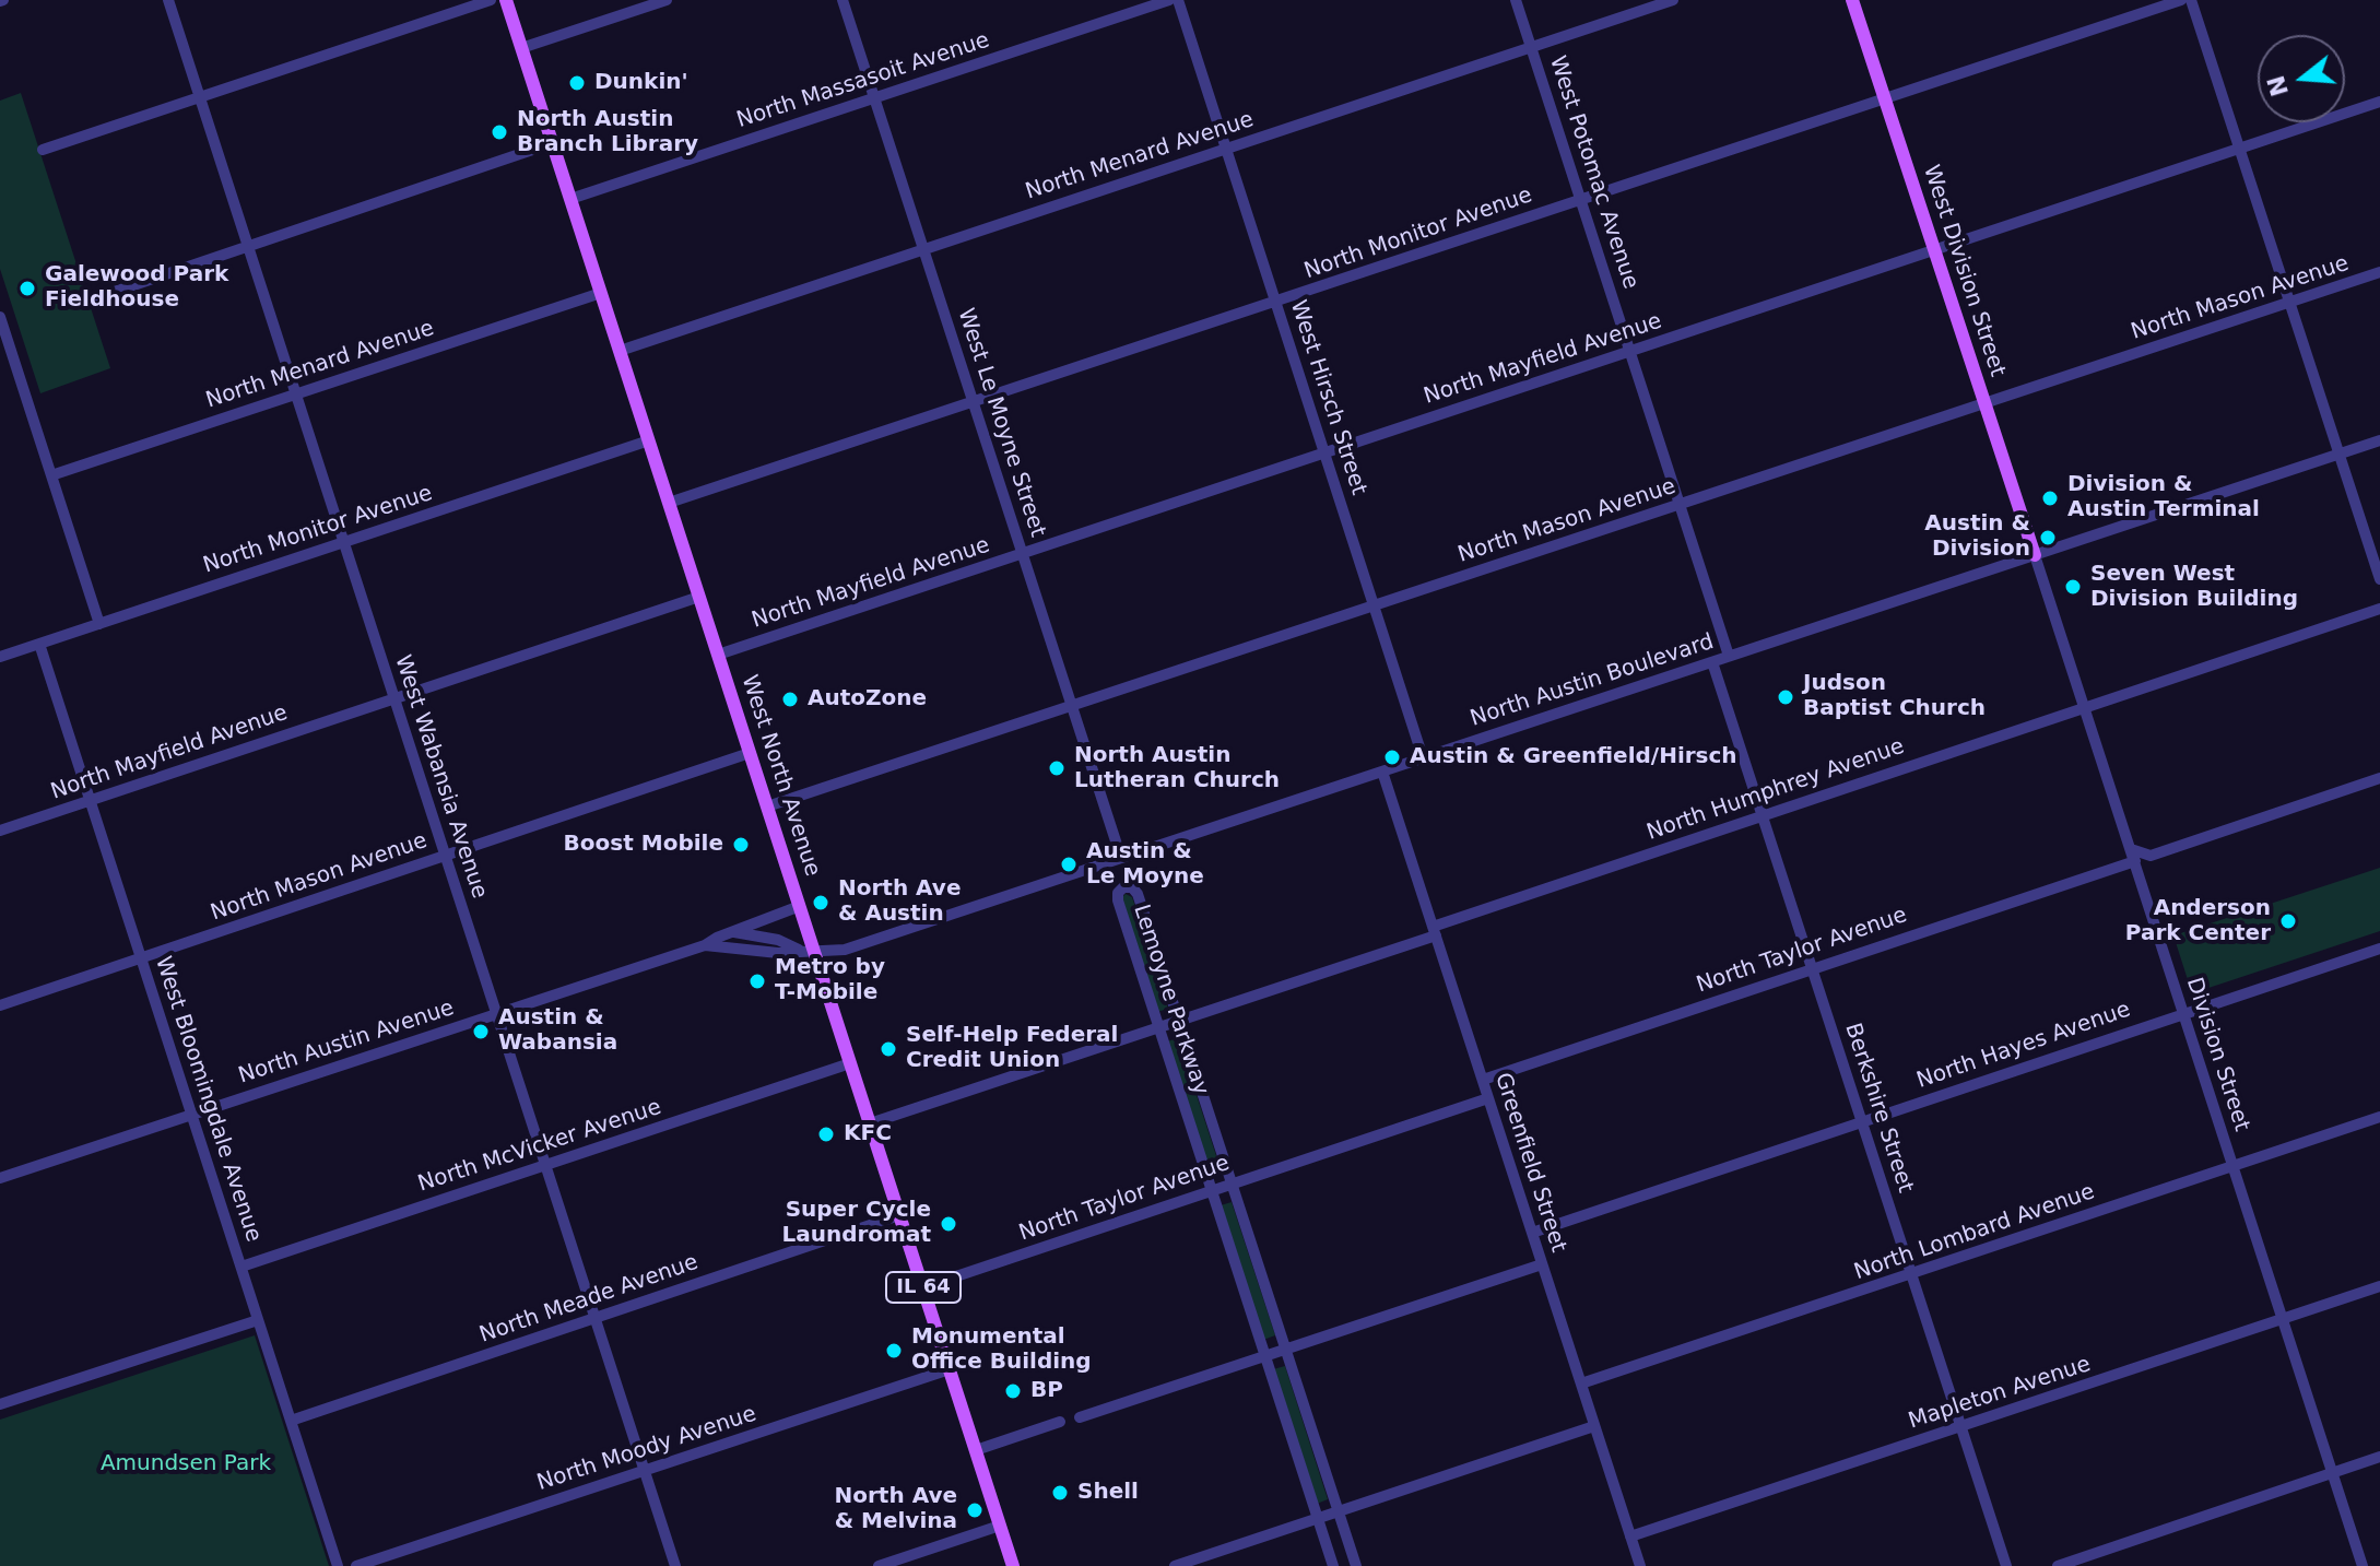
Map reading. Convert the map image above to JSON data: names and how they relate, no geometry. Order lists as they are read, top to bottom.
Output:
{
  "streets": {
    "main road": ["West Division Street", "West North Avenue", "IL 64"],
    "street": [
      "North Massasoit Avenue",
      "North Menard Avenue",
      "West Potomac Avenue",
      "North Monitor Avenue",
      "North Mason Avenue",
      "North Mayfield Avenue",
      "West Hirsch Street",
      "West Le Moyne Street",
      "North Austin Boulevard",
      "West Wabansia Avenue",
      "North Humphrey Avenue",
      "North Taylor Avenue",
      "Lemoyne Parkway",
      "North Austin Avenue",
      "North Hayes Avenue",
      "Division Street",
      "West Bloomingdale Avenue",
      "Berkshire Street",
      "North McVicker Avenue",
      "Greenfield Street",
      "North Lombard Avenue",
      "North Meade Avenue",
      "Mapleton Avenue",
      "North Moody Avenue"
    ]
  },
  "crossings": [
    ["North Massasoit Avenue", "West Le Moyne Street"],
    ["North Massasoit Avenue", "West North Avenue"],
    ["North Menard Avenue", "West Potomac Avenue"],
    ["North Menard Avenue", "West Hirsch Street"],
    ["North Menard Avenue", "West Le Moyne Street"],
    ["North Menard Avenue", "West North Avenue"],
    ["North Menard Avenue", "West Wabansia Avenue"],
    ["West Potomac Avenue", "North Monitor Avenue"],
    ["West Potomac Avenue", "North Mason Avenue"],
    ["West Potomac Avenue", "North Mayfield Avenue"],
    ["West Potomac Avenue", "North Austin Boulevard"],
    ["North Monitor Avenue", "West Division Street"],
    ["North Monitor Avenue", "West Hirsch Street"],
    ["North Monitor Avenue", "West Le Moyne Street"],
    ["North Monitor Avenue", "West North Avenue"],
    ["North Monitor Avenue", "West Wabansia Avenue"],
    ["North Monitor Avenue", "West Bloomingdale Avenue"],
    ["West Division Street", "North Mason Avenue"],
    ["West Division Street", "North Mayfield Avenue"],
    ["West Division Street", "North Austin Boulevard"],
    ["West Division Street", "Division Street"],
    ["North Mason Avenue", "West Hirsch Street"],
    ["North Mason Avenue", "West Le Moyne Street"],
    ["North Mason Avenue", "West North Avenue"],
    ["North Mason Avenue", "West Wabansia Avenue"],
    ["North Mason Avenue", "West Bloomingdale Avenue"],
    ["North Mayfield Avenue", "West Hirsch Street"],
    ["North Mayfield Avenue", "West Le Moyne Street"],
    ["North Mayfield Avenue", "West North Avenue"],
    ["North Mayfield Avenue", "West Wabansia Avenue"],
    ["North Mayfield Avenue", "West Bloomingdale Avenue"],
    ["West Hirsch Street", "North Austin Boulevard"],
    ["West Le Moyne Street", "North Austin Boulevard"],
    ["North Austin Boulevard", "West North Avenue"],
    ["North Austin Boulevard", "North Austin Avenue"],
    ["North Austin Boulevard", "Division Street"],
    ["North Austin Boulevard", "Berkshire Street"],
    ["North Austin Boulevard", "Greenfield Street"],
    ["West North Avenue", "North Humphrey Avenue"],
    ["West North Avenue", "North Taylor Avenue"],
    ["West North Avenue", "North Austin Avenue"],
    ["West North Avenue", "North McVicker Avenue"],
    ["West North Avenue", "North Meade Avenue"],
    ["West North Avenue", "North Moody Avenue"],
    ["West Wabansia Avenue", "North Austin Avenue"],
    ["West Wabansia Avenue", "North McVicker Avenue"],
    ["West Wabansia Avenue", "North Meade Avenue"],
    ["West Wabansia Avenue", "North Moody Avenue"],
    ["North Humphrey Avenue", "Lemoyne Parkway"],
    ["North Humphrey Avenue", "Division Street"],
    ["North Humphrey Avenue", "Berkshire Street"],
    ["North Humphrey Avenue", "Greenfield Street"],
    ["North Taylor Avenue", "Lemoyne Parkway"],
    ["North Taylor Avenue", "Division Street"],
    ["North Taylor Avenue", "Berkshire Street"],
    ["North Taylor Avenue", "Greenfield Street"],
    ["North Austin Avenue", "West Bloomingdale Avenue"],
    ["North Hayes Avenue", "Division Street"],
    ["North Hayes Avenue", "Berkshire Street"],
    ["North Hayes Avenue", "Greenfield Street"],
    ["Division Street", "North Lombard Avenue"],
    ["Division Street", "Mapleton Avenue"],
    ["West Bloomingdale Avenue", "North McVicker Avenue"],
    ["West Bloomingdale Avenue", "North Meade Avenue"],
    ["Berkshire Street", "North Lombard Avenue"],
    ["Berkshire Street", "Mapleton Avenue"],
    ["Greenfield Street", "North Lombard Avenue"],
    ["Greenfield Street", "Mapleton Avenue"]
  ],
  "parks": ["Amundsen Park"],
  "places": [
    "Dunkin'",
    "North Austin Branch Library",
    "Galewood Park Fieldhouse",
    "Division & Austin Terminal",
    "Austin & Division",
    "Seven West Division Building",
    "Judson Baptist Church",
    "AutoZone",
    "Austin & Greenfield/Hirsch",
    "North Austin Lutheran Church",
    "Boost Mobile",
    "Austin & Le Moyne",
    "North Ave & Austin",
    "Anderson Park Center",
    "Metro by T-Mobile",
    "Austin & Wabansia",
    "Self-Help Federal Credit Union",
    "KFC",
    "Super Cycle Laundromat",
    "Monumental Office Building",
    "BP",
    "Shell",
    "North Ave & Melvina"
  ],
  "north": "left"
}
